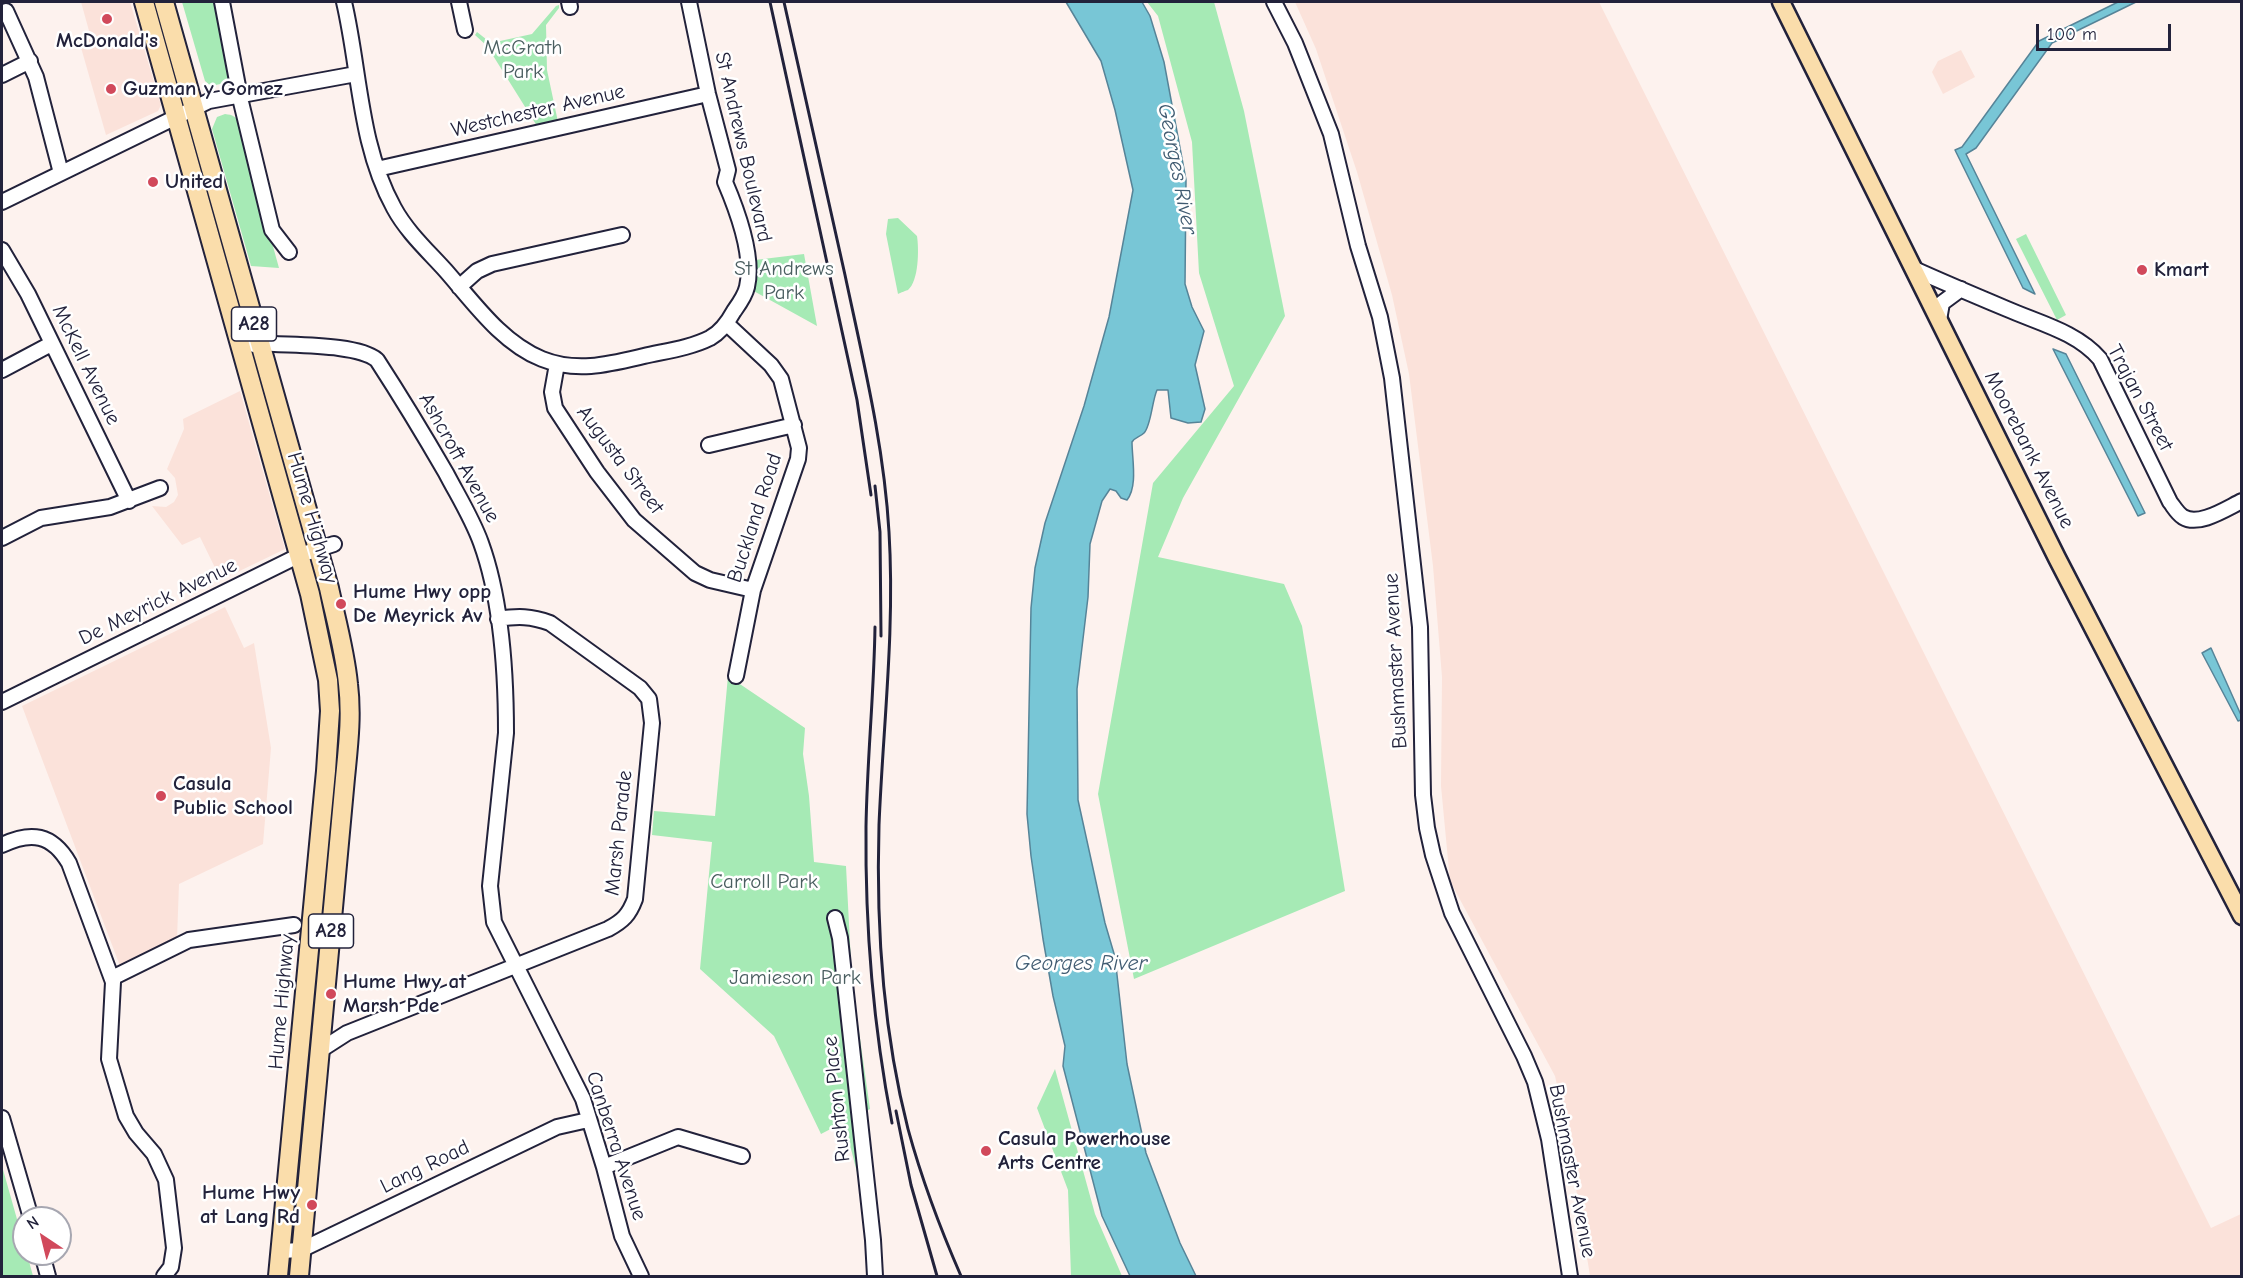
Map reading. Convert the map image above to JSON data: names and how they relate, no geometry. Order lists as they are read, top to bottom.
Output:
{
  "streets": {
    "highway": ["A28", "Hume Highway"],
    "main road": ["Moorebank Avenue"],
    "street": [
      "Westchester Avenue",
      "St Andrews Boulevard",
      "McKell Avenue",
      "Trajan Street",
      "Ashcroft Avenue",
      "Augusta Street",
      "Buckland Road",
      "De Meyrick Avenue",
      "Bushmaster Avenue",
      "Marsh Parade",
      "Rushton Place",
      "Canberra Avenue",
      "Lang Road"
    ]
  },
  "crossings": [
    ["Westchester Avenue", "St Andrews Boulevard"],
    ["St Andrews Boulevard", "Augusta Street"],
    ["St Andrews Boulevard", "Buckland Road"],
    ["Trajan Street", "Moorebank Avenue"],
    ["Ashcroft Avenue", "Hume Highway"],
    ["Ashcroft Avenue", "Marsh Parade"],
    ["Ashcroft Avenue", "Canberra Avenue"],
    ["Augusta Street", "Buckland Road"],
    ["Hume Highway", "De Meyrick Avenue"],
    ["Hume Highway", "Marsh Parade"],
    ["Hume Highway", "Lang Road"],
    ["Marsh Parade", "Canberra Avenue"],
    ["Canberra Avenue", "Lang Road"]
  ],
  "water": ["Georges River"],
  "parks": [
    "McGrath Park",
    "St Andrews Park",
    "Carroll Park",
    "Jamieson Park"
  ],
  "places": [
    "McDonald's",
    "Guzman y Gomez",
    "United",
    "Kmart",
    "Hume Hwy opp De Meyrick Av",
    "Casula Public School",
    "Hume Hwy at Marsh Pde",
    "Casula Powerhouse Arts Centre",
    "Hume Hwy at Lang Rd"
  ],
  "scale_bar": "100 m",
  "north": "top left"
}
